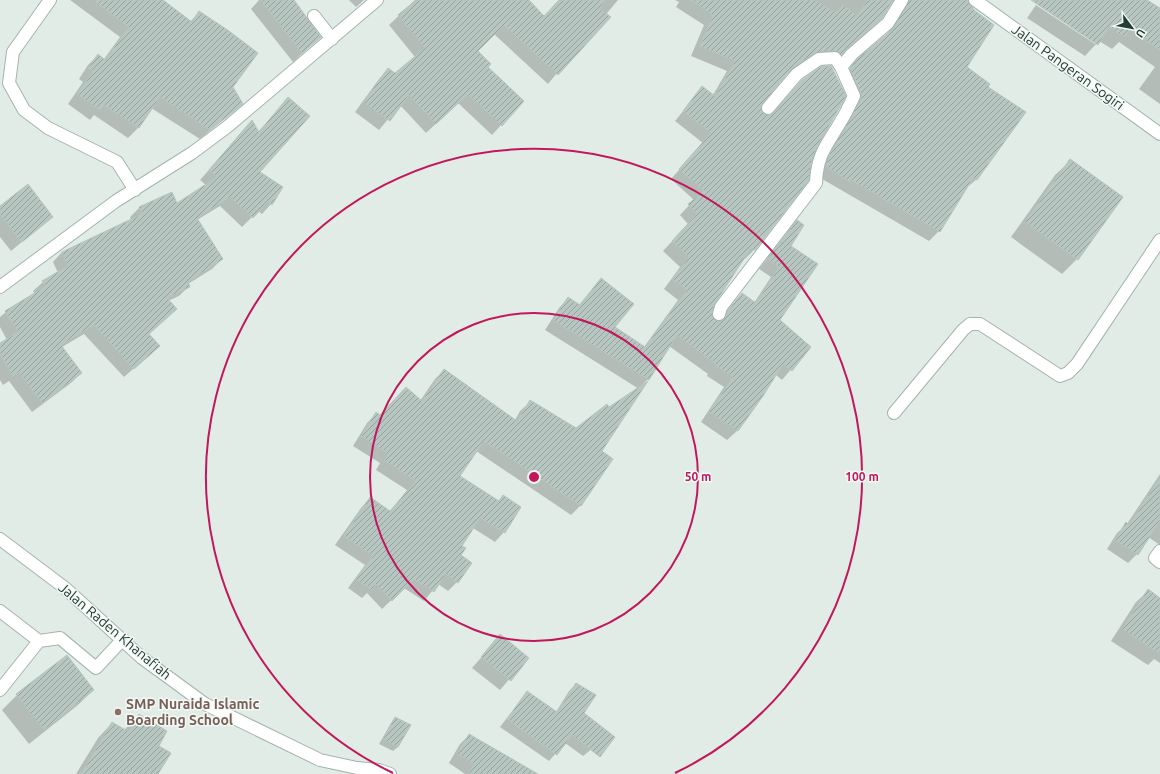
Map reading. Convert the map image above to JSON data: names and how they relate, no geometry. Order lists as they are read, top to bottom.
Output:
{
  "streets": {
    "street": ["Jalan Pangeran Sogiri", "Jalan Raden Khanafiah"]
  },
  "places": ["SMP Nuraida Islamic Boarding School"],
  "north": "bottom right",
  "rings": ["50 m", "100 m"]
}
